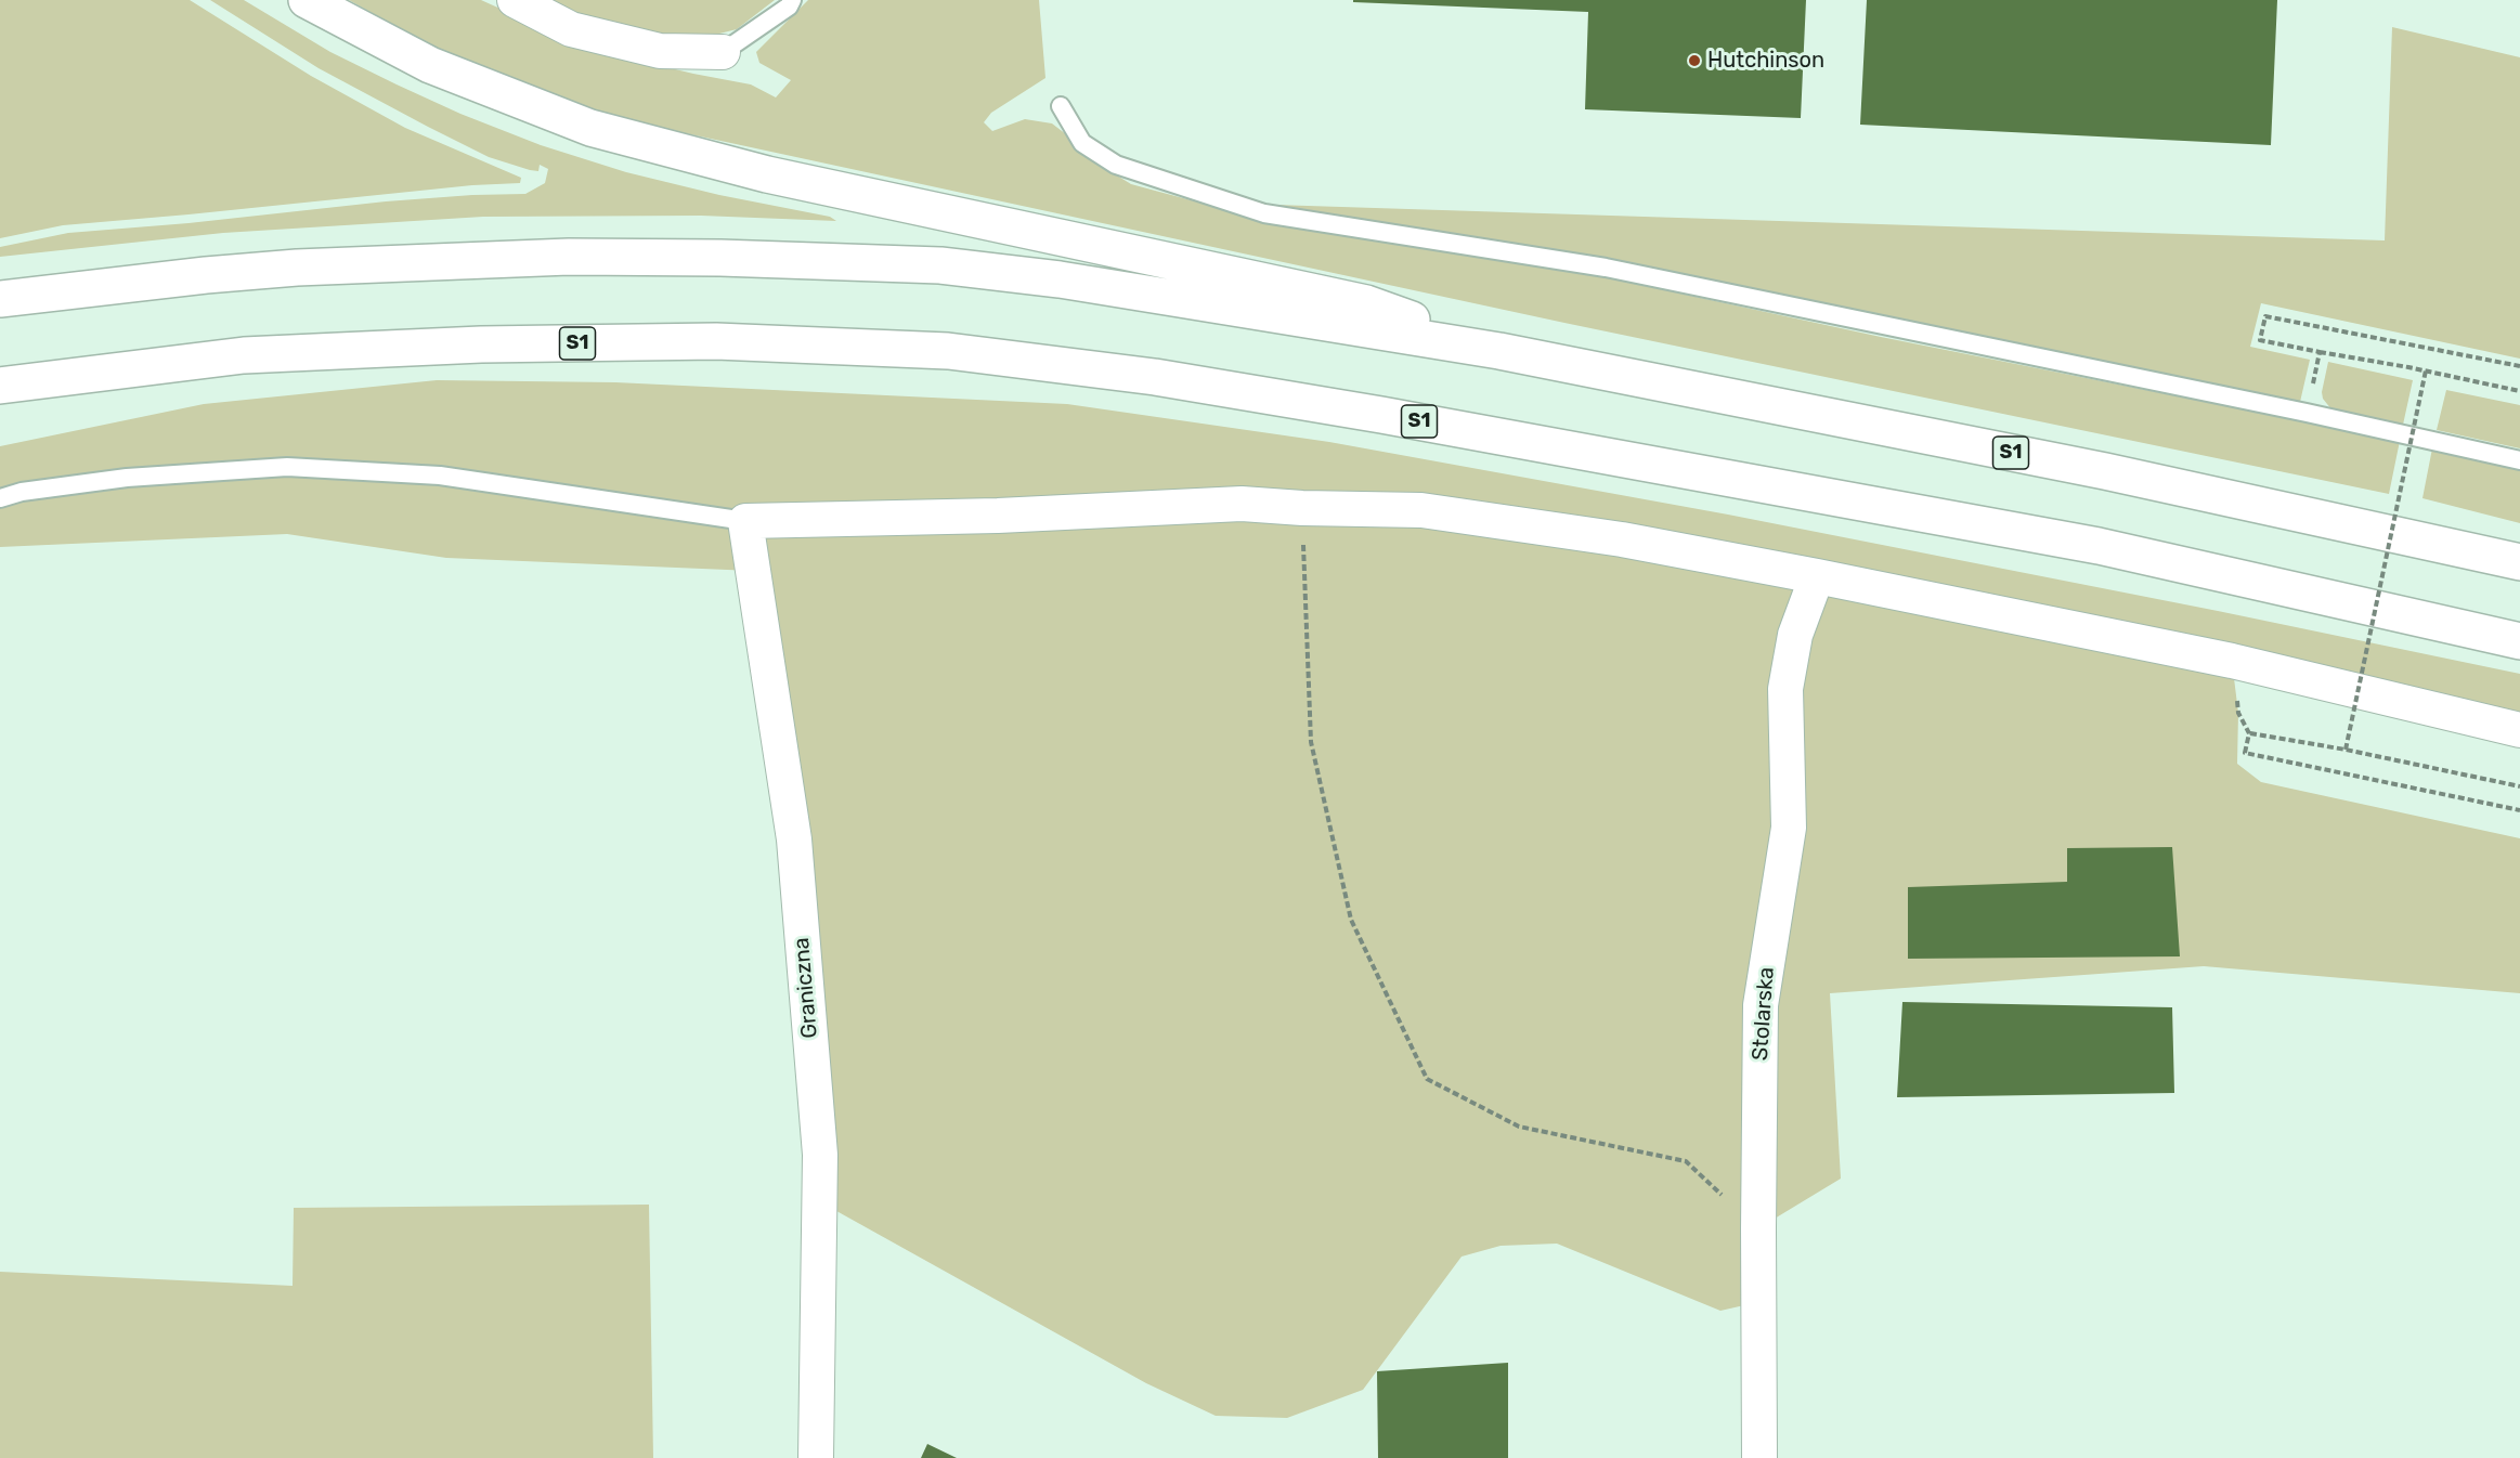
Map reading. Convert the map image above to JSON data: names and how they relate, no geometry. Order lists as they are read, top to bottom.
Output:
{
  "streets": {
    "highway": ["S1"],
    "street": ["Graniczna", "Stolarska"]
  },
  "places": ["Hutchinson"]
}
